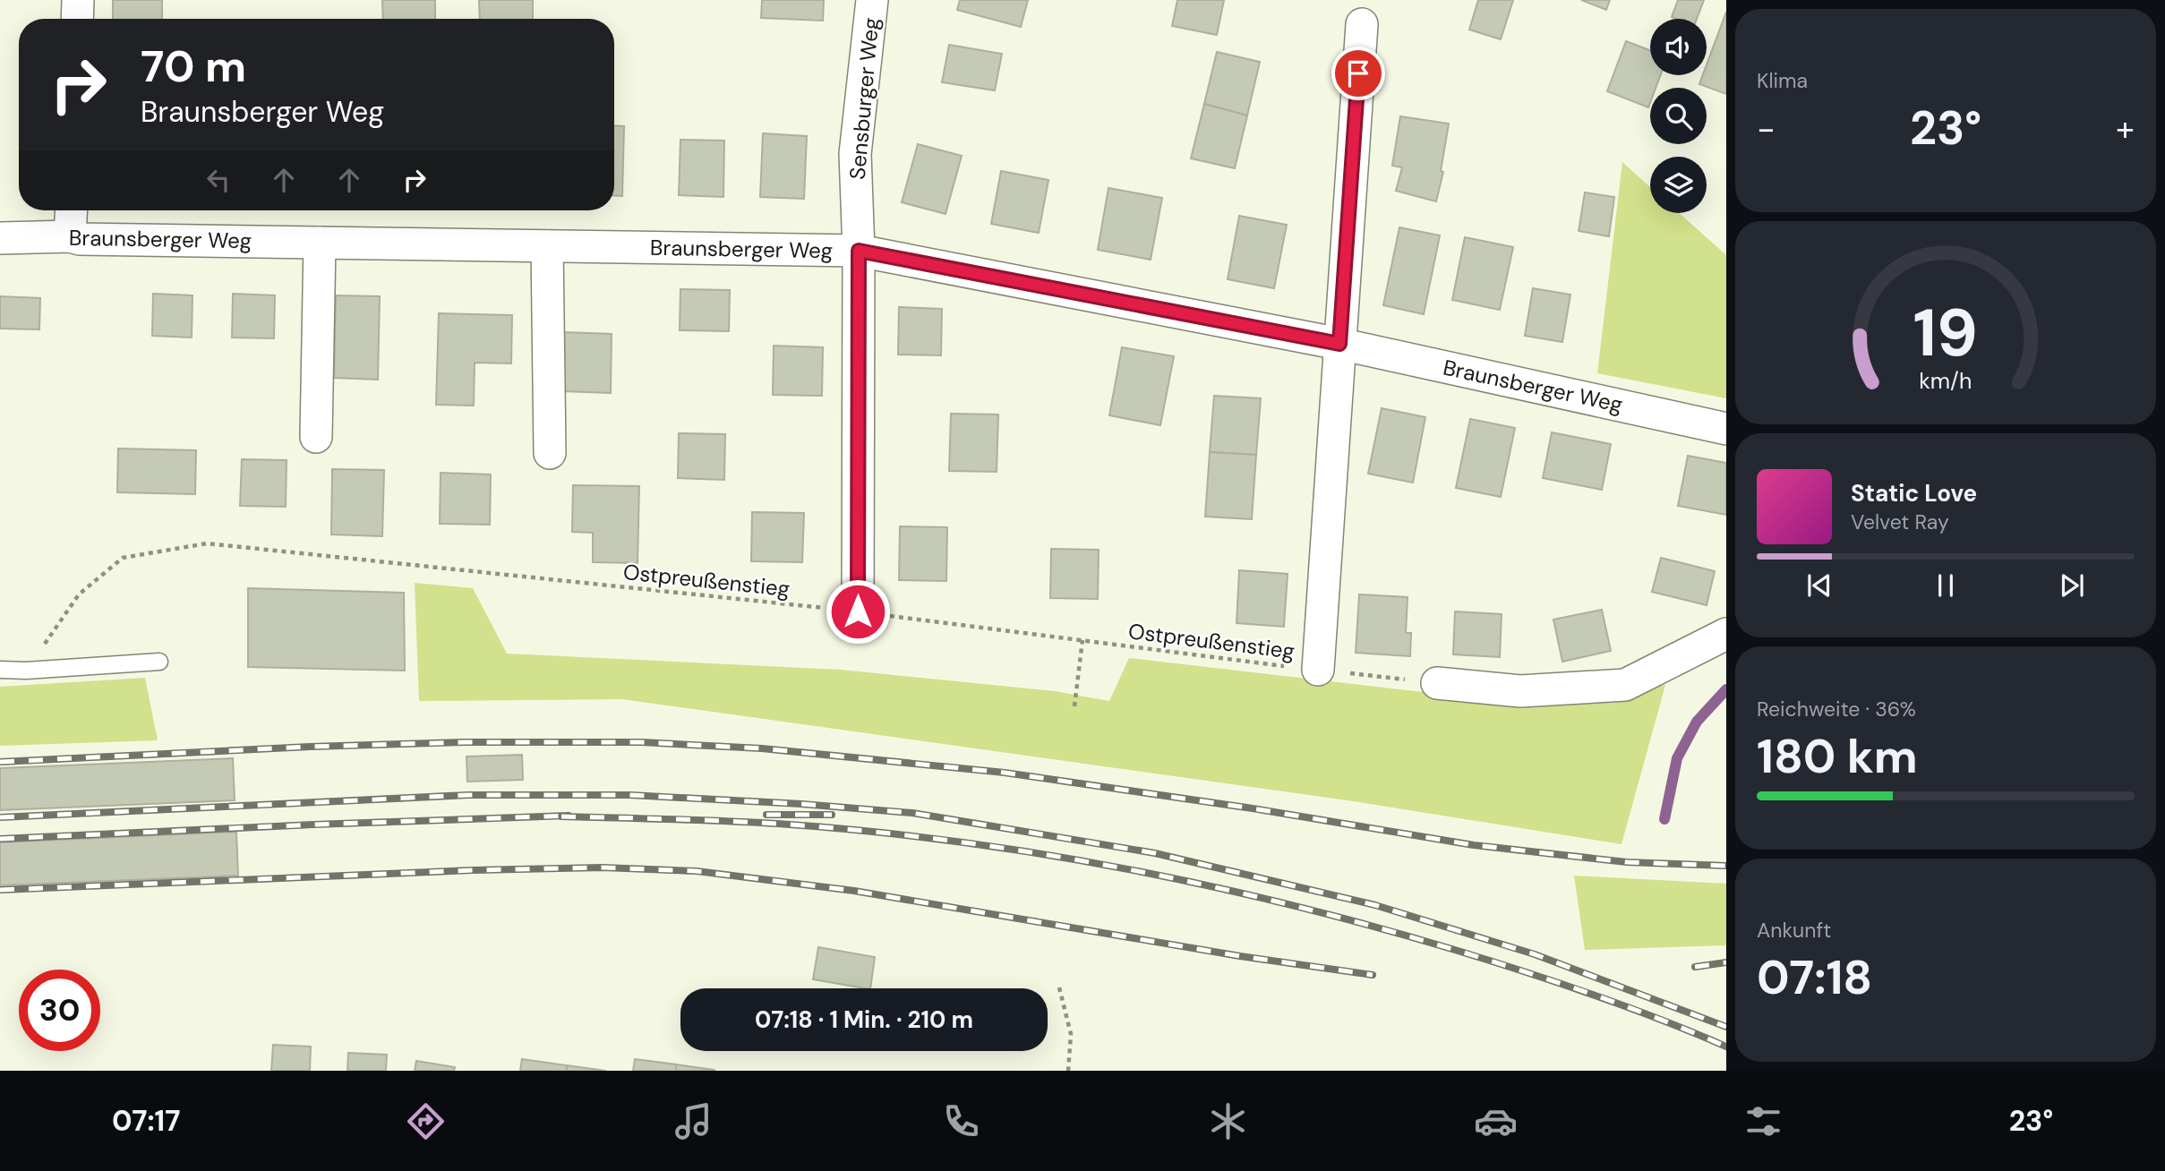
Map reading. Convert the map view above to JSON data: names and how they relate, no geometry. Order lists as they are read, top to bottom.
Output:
{
  "streets": {
    "street": ["Sensburger Weg", "Braunsberger Weg"],
    "path": ["Ostpreußenstieg"]
  },
  "crossings": [
    ["Sensburger Weg", "Braunsberger Weg"],
    ["Sensburger Weg", "Ostpreußenstieg"]
  ],
  "page": {
    "tile": [
      "Klima",
      ["Reichweite · 36%", "180 km"],
      ["Ankunft", "07:18"]
    ],
    "turn": ["70 m", "Braunsberger Weg"],
    "heat": ["−", "23°", "+"],
    "song": ["Static Love", "Velvet Ray"],
    "limit": "30",
    "trip": "07:18 · 1 Min. · 210 m",
    "tabs": ["07:17", "23°"],
    "gauge": ["19", "km/h"]
  }
}
